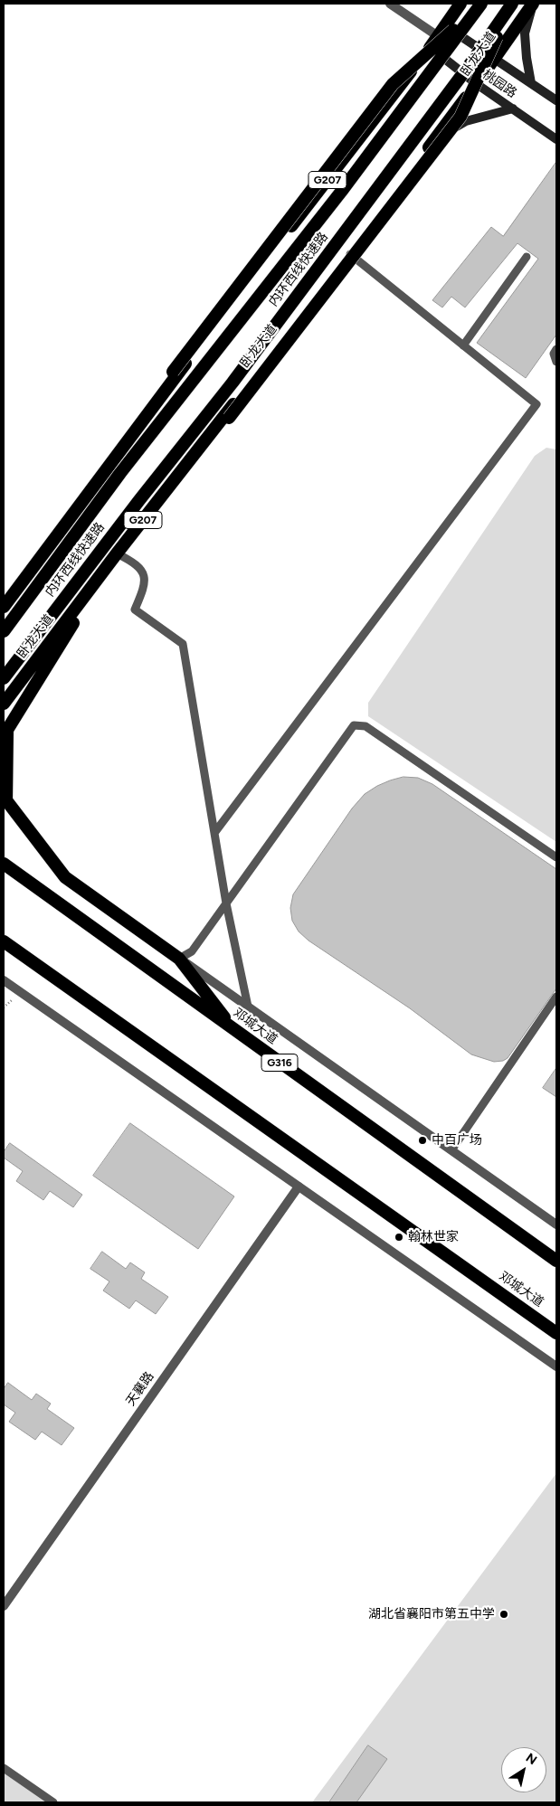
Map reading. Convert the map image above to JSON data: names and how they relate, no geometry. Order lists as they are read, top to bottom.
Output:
{
  "streets": {
    "highway": [
      "卧龙大道",
      "G207",
      "内环西线快速路",
      "邓城大道",
      "G316"
    ],
    "main road": ["桃园路"],
    "street": ["天襄路"]
  },
  "crossings": [
    ["卧龙大道", "桃园路"],
    ["桃园路", "G207"]
  ],
  "places": ["中百广场", "翰林世家", "湖北省襄阳市第五中学"],
  "north": "top right"
}
